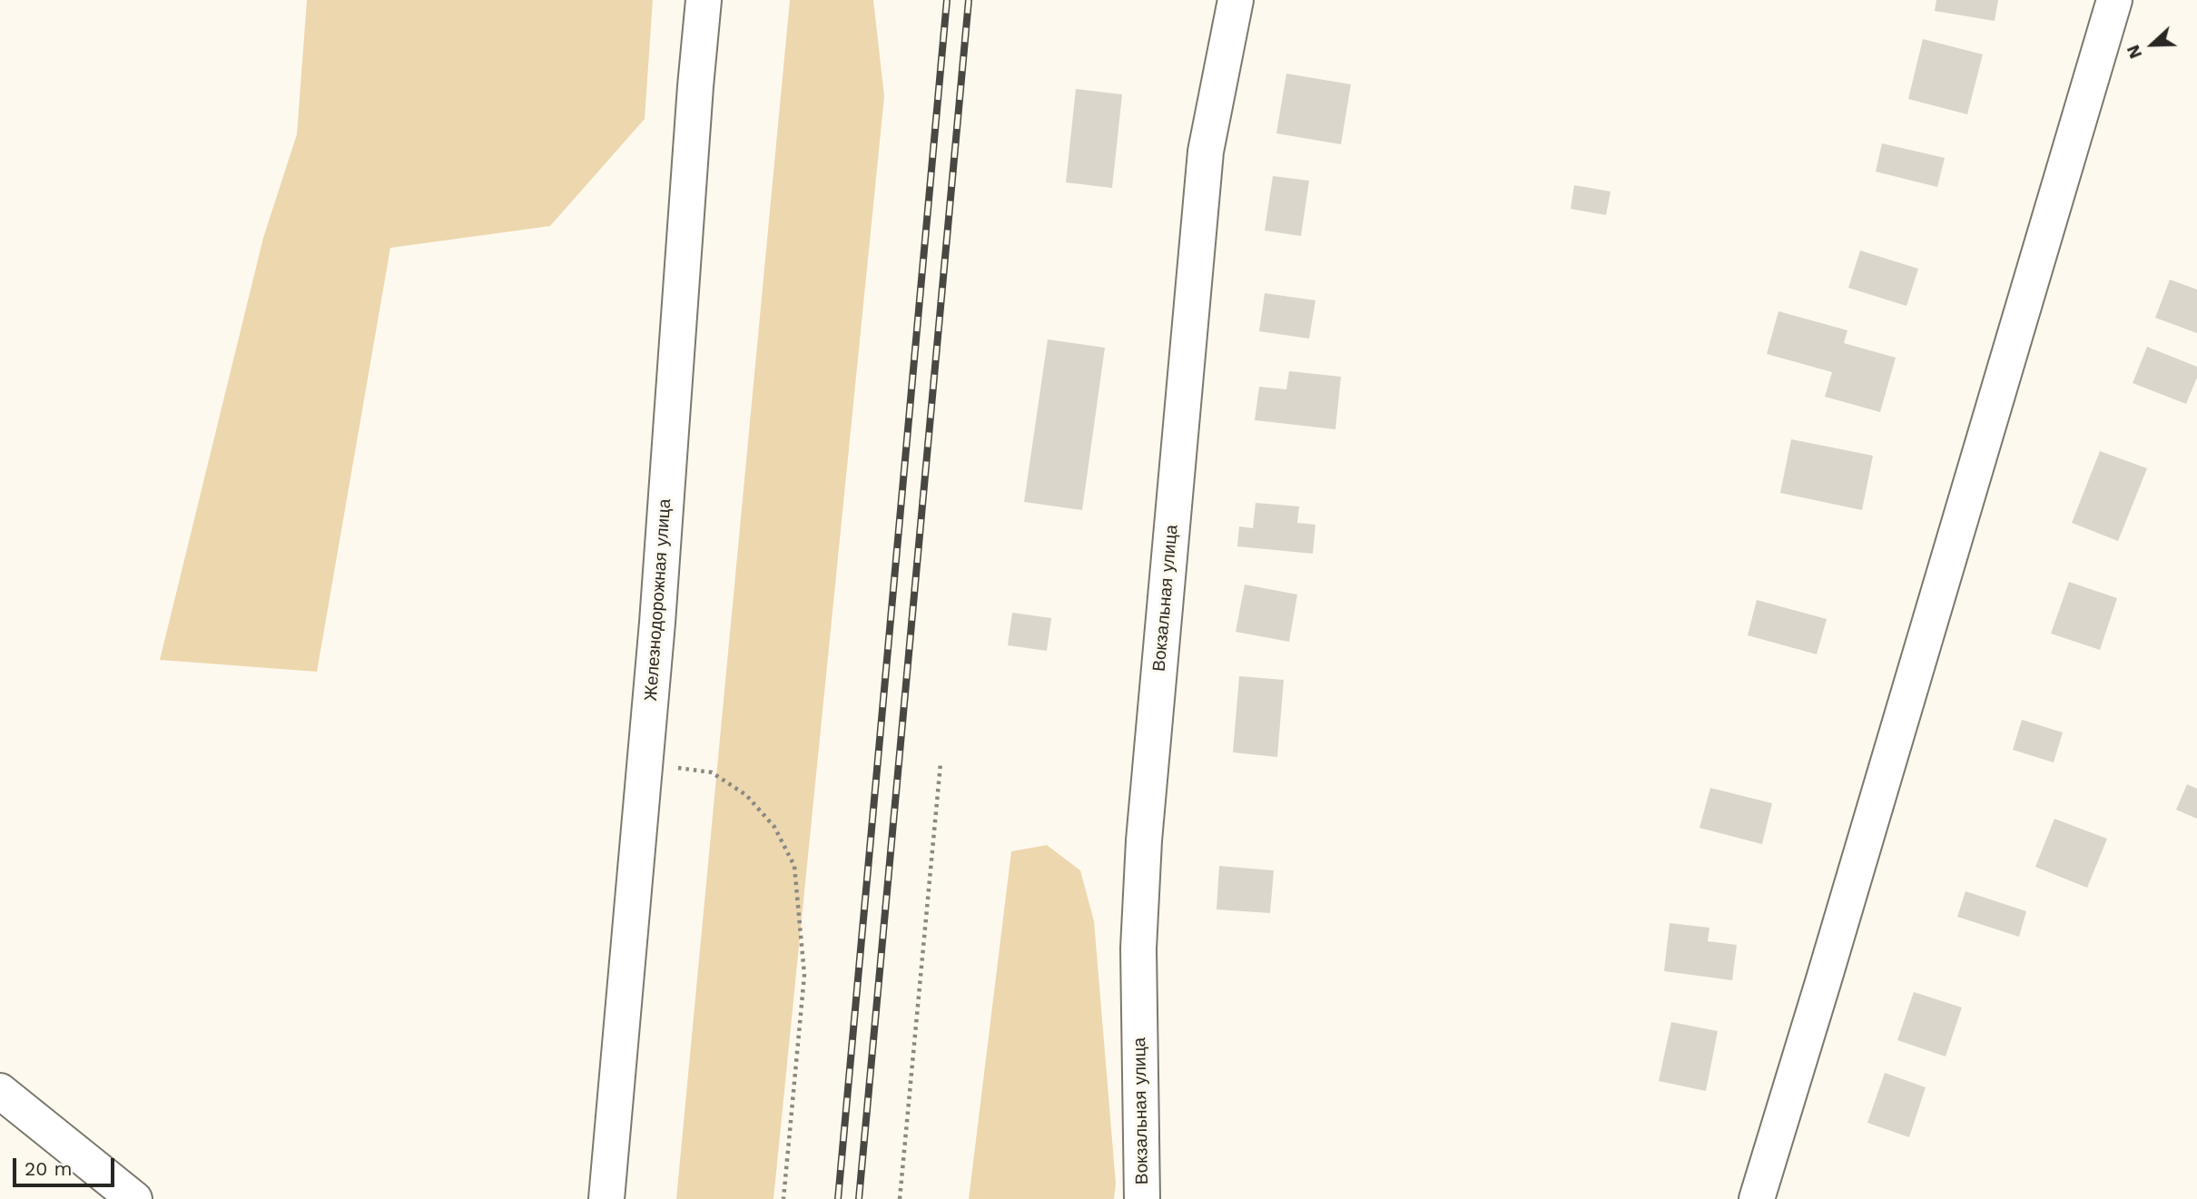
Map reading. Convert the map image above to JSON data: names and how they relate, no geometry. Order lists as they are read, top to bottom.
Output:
{
  "streets": {
    "street": ["Вокзальная улица", "Железнодорожная улица"]
  },
  "scale_bar": "20 m",
  "north": "left"
}
